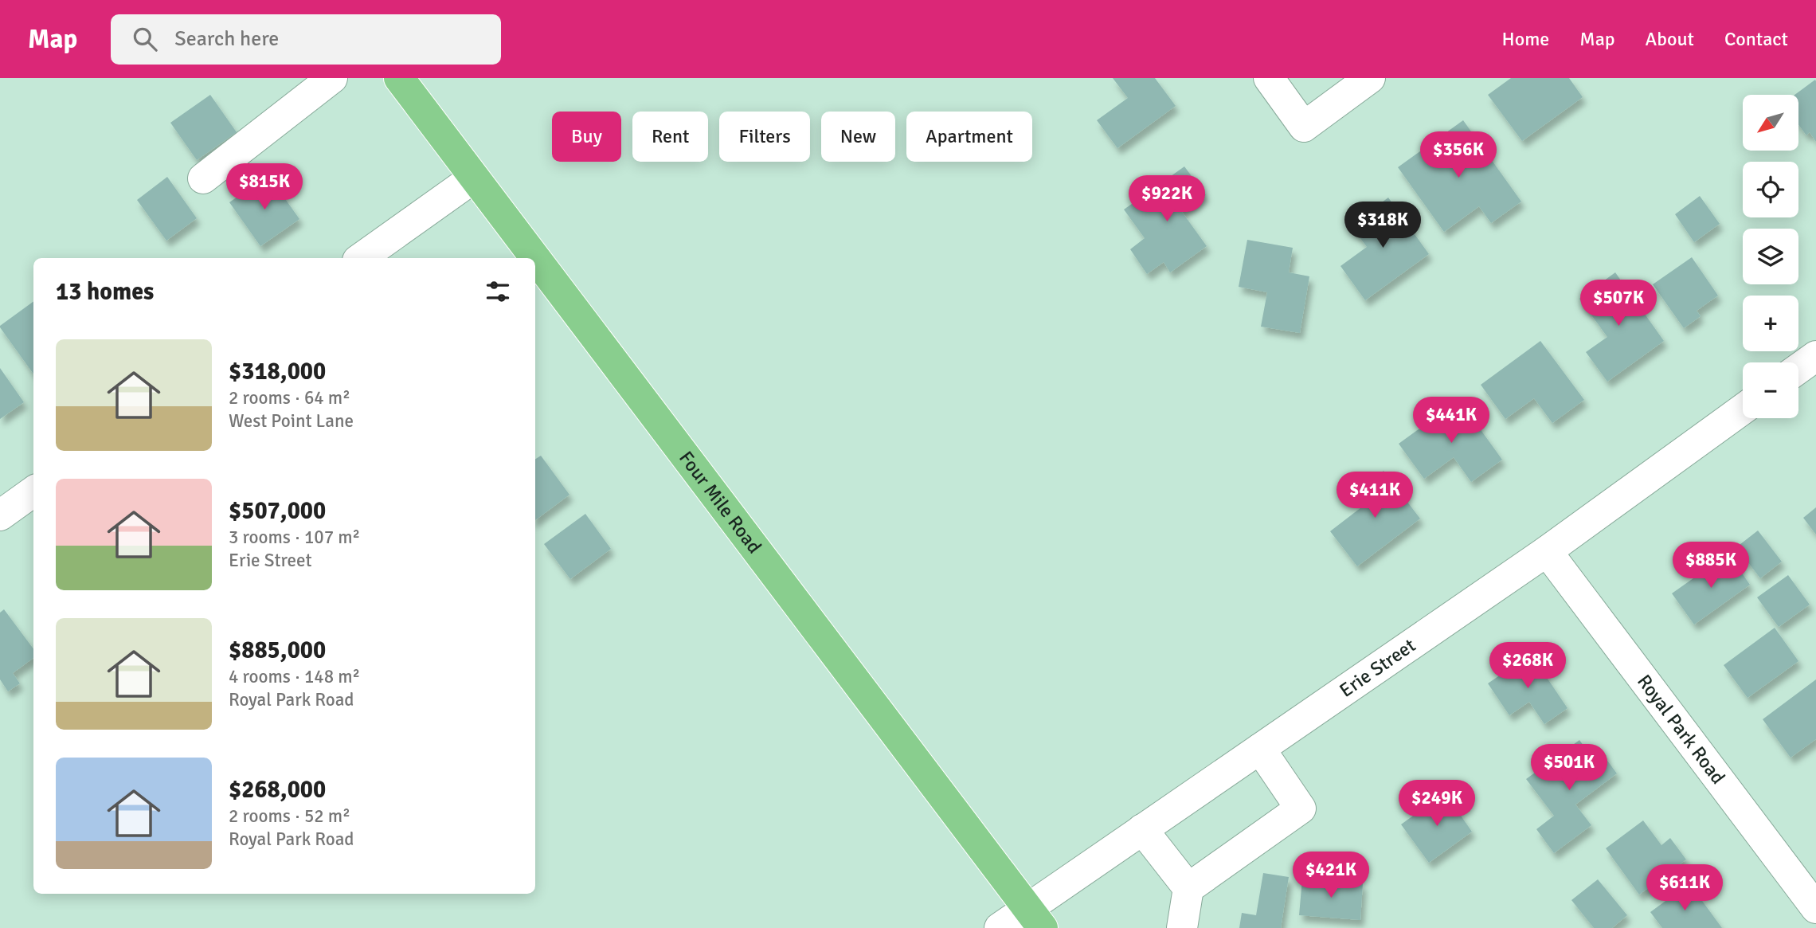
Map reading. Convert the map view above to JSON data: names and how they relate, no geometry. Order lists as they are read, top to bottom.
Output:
{
  "streets": {
    "main road": ["Four Mile Road"],
    "street": ["Erie Street", "Royal Park Road"]
  },
  "crossings": [
    ["Four Mile Road", "Erie Street"],
    ["Erie Street", "Royal Park Road"]
  ],
  "north": "bottom left",
  "page": {
    "header": "Map",
    "search": "Search here",
    "nav": [
      "Home",
      "Map",
      "About",
      "Contact"
    ],
    "map_buttons": ["+", "−"],
    "chip": [
      "Buy",
      "Rent",
      "Filters",
      "New",
      "Apartment"
    ],
    "price": [
      "$356K",
      "$815K",
      "$922K",
      "$318K",
      "$507K",
      "$441K",
      "$411K",
      "$885K",
      "$268K",
      "$501K",
      "$249K",
      "$421K",
      "$611K"
    ],
    "heading": "13 homes",
    "list": [
      {
        "name": "$318,000",
        "note": "2 rooms · 64 m² · West Point Lane"
      },
      {
        "name": "$507,000",
        "note": "3 rooms · 107 m² · Erie Street"
      },
      {
        "name": "$885,000",
        "note": "4 rooms · 148 m² · Royal Park Road"
      },
      {
        "name": "$268,000",
        "note": "2 rooms · 52 m² · Royal Park Road"
      }
    ]
  }
}
